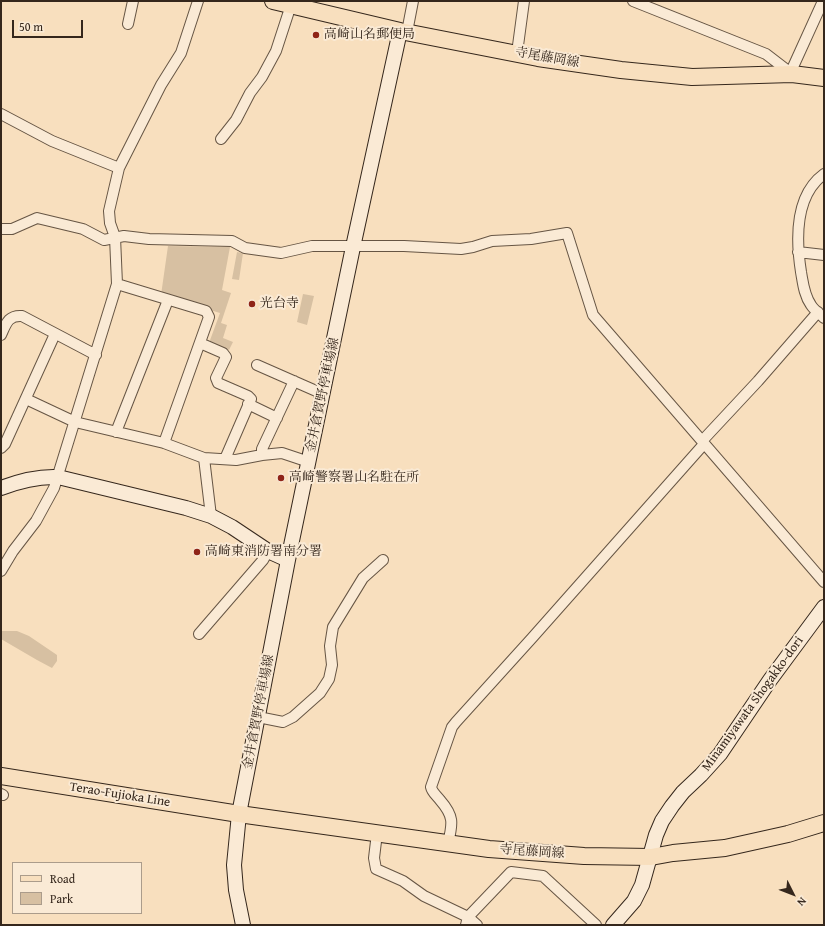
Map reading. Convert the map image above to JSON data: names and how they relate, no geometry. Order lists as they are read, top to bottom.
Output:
{
  "streets": {
    "main road": [
      "寺尾藤岡線",
      "金井倉賀野停車場線",
      "Minamiyawata Shogakko-dori",
      "Terao-Fujioka Line"
    ]
  },
  "crossings": [
    ["寺尾藤岡線", "金井倉賀野停車場線"],
    ["寺尾藤岡線", "Minamiyawata Shogakko-dori"],
    ["寺尾藤岡線", "Terao-Fujioka Line"],
    ["金井倉賀野停車場線", "Terao-Fujioka Line"]
  ],
  "places": [
    "高崎山名郵便局",
    "光台寺",
    "高崎警察署山名駐在所",
    "高崎東消防署南分署"
  ],
  "legend": ["Road", "Park"],
  "scale_bar": "50 m",
  "north": "bottom right"
}
